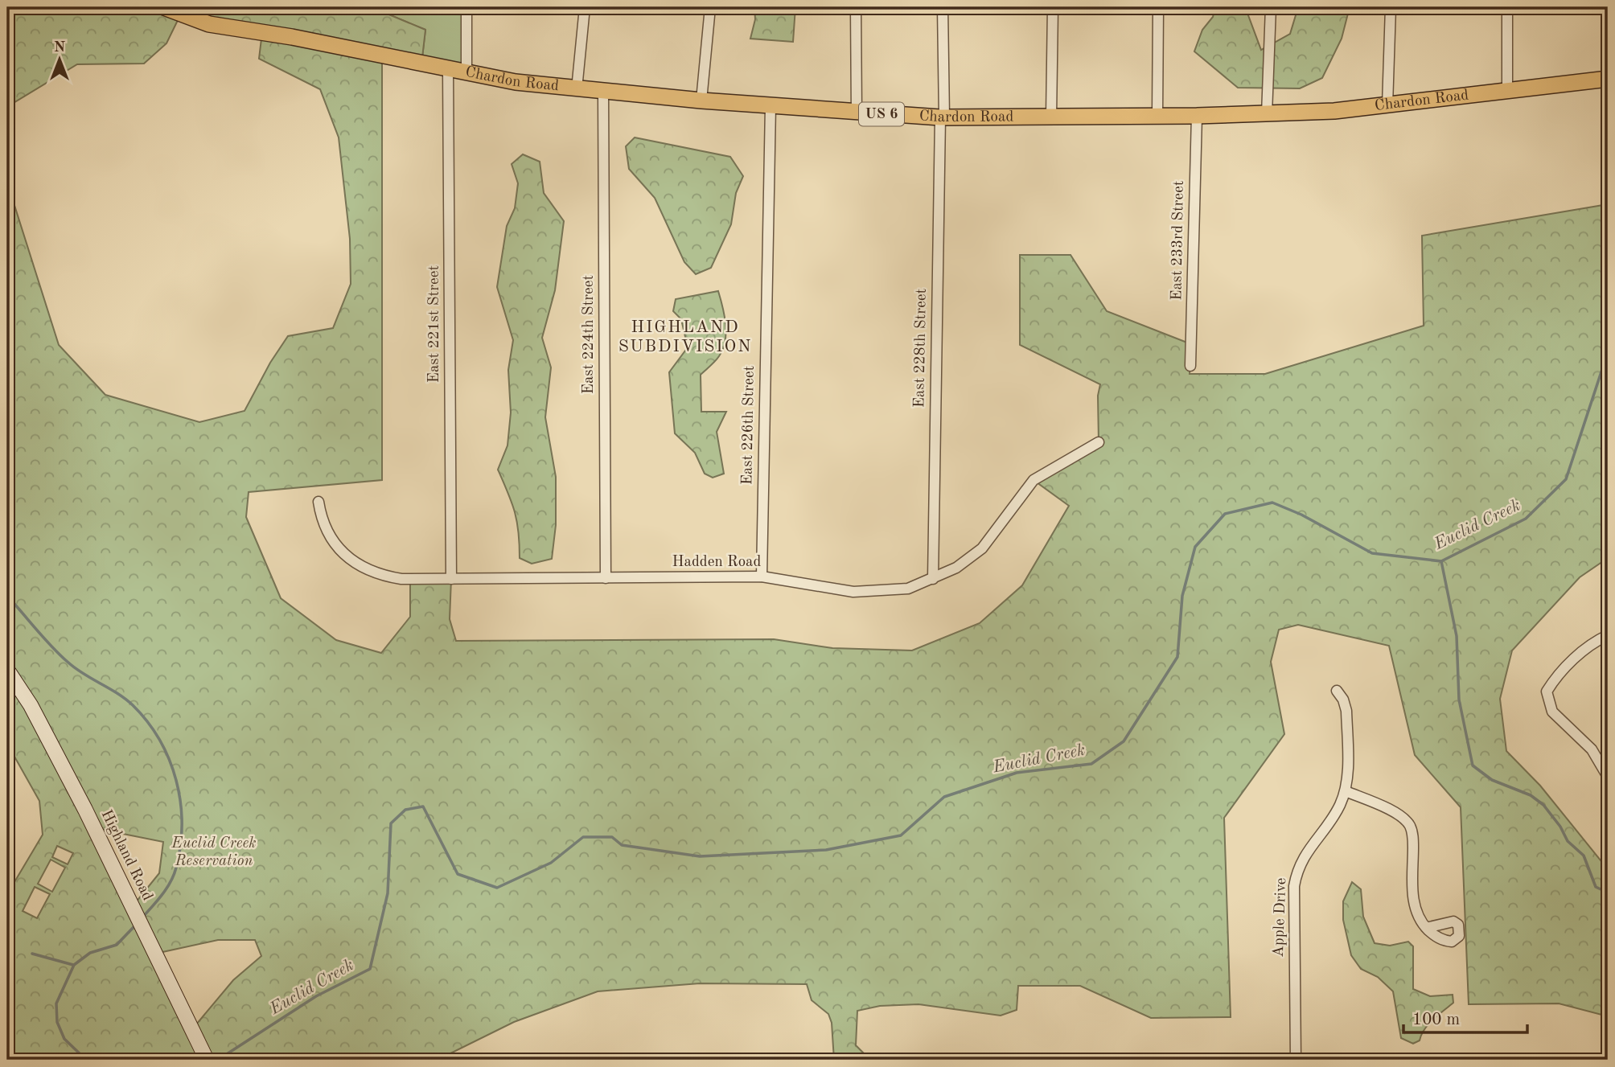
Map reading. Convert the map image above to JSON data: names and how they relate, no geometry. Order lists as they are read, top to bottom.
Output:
{
  "streets": {
    "main road": ["Chardon Road", "US 6"],
    "street": [
      "East 233rd Street",
      "East 221st Street",
      "East 224th Street",
      "East 228th Street",
      "East 226th Street",
      "Hadden Road",
      "Highland Road",
      "Apple Drive"
    ]
  },
  "crossings": [
    ["Chardon Road", "East 233rd Street"],
    ["Chardon Road", "East 221st Street"],
    ["Chardon Road", "East 224th Street"],
    ["Chardon Road", "East 228th Street"],
    ["Chardon Road", "East 226th Street"],
    ["East 221st Street", "Hadden Road"],
    ["East 224th Street", "Hadden Road"],
    ["East 228th Street", "Hadden Road"],
    ["East 226th Street", "Hadden Road"]
  ],
  "districts": ["HIGHLAND SUBDIVISION"],
  "water": ["Euclid Creek"],
  "parks": ["Euclid Creek Reservation"],
  "scale_bar": "100 m",
  "north": "top"
}
